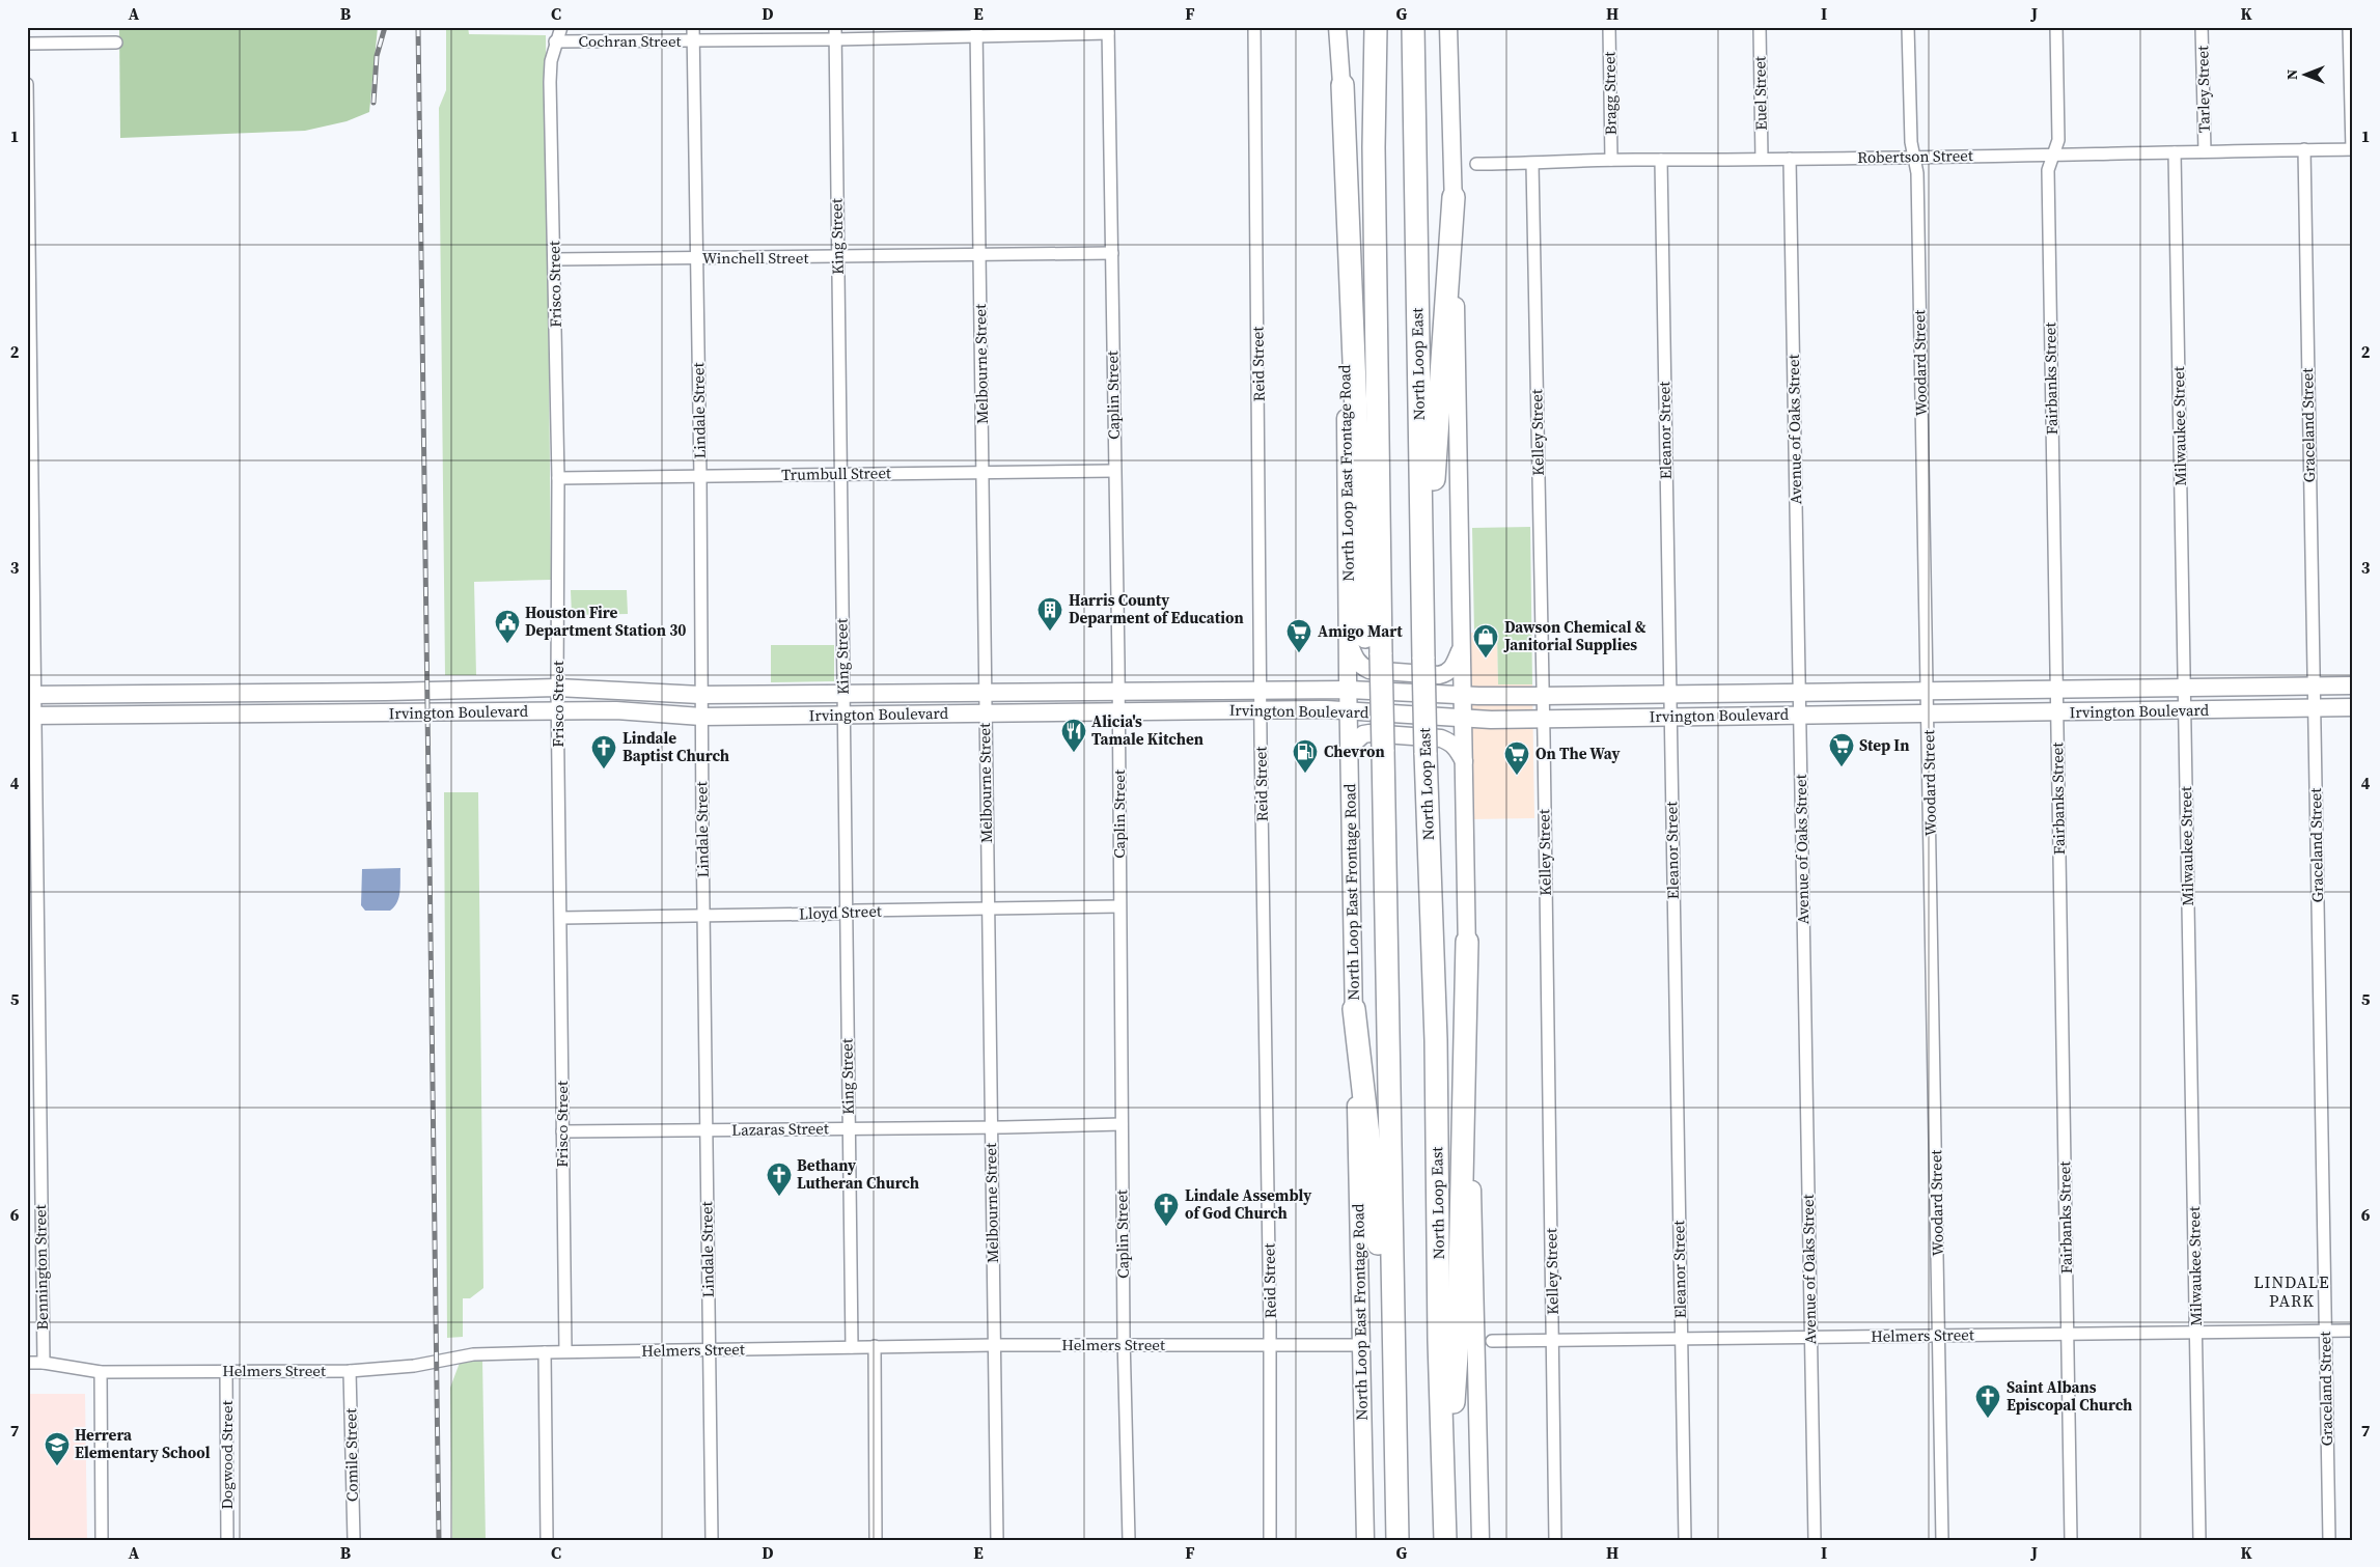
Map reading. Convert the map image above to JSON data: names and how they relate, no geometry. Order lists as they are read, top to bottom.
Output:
{
  "streets": {
    "highway": ["North Loop East"],
    "main road": ["North Loop East Frontage Road", "Irvington Boulevard"],
    "street": [
      "Cochran Street",
      "Tarley Street",
      "Bragg Street",
      "Euel Street",
      "Robertson Street",
      "King Street",
      "Winchell Street",
      "Frisco Street",
      "Woodard Street",
      "Melbourne Street",
      "Reid Street",
      "Fairbanks Street",
      "Caplin Street",
      "Lindale Street",
      "Graceland Street",
      "Milwaukee Street",
      "Avenue of Oaks Street",
      "Eleanor Street",
      "Kelley Street",
      "Trumbull Street",
      "Lloyd Street",
      "Lazaras Street",
      "Bennington Street",
      "Helmers Street",
      "Dogwood Street",
      "Comile Street"
    ]
  },
  "crossings": [
    ["Cochran Street", "King Street"],
    ["Cochran Street", "Frisco Street"],
    ["Cochran Street", "Melbourne Street"],
    ["Cochran Street", "Caplin Street"],
    ["Cochran Street", "Lindale Street"],
    ["Tarley Street", "Robertson Street"],
    ["Bragg Street", "Robertson Street"],
    ["Euel Street", "Robertson Street"],
    ["Robertson Street", "Woodard Street"],
    ["Robertson Street", "Fairbanks Street"],
    ["Robertson Street", "Graceland Street"],
    ["Robertson Street", "Milwaukee Street"],
    ["Robertson Street", "Avenue of Oaks Street"],
    ["Robertson Street", "Eleanor Street"],
    ["Robertson Street", "Kelley Street"],
    ["King Street", "Winchell Street"],
    ["King Street", "Trumbull Street"],
    ["King Street", "Irvington Boulevard"],
    ["King Street", "Lloyd Street"],
    ["King Street", "Lazaras Street"],
    ["King Street", "Helmers Street"],
    ["Winchell Street", "Frisco Street"],
    ["Winchell Street", "Melbourne Street"],
    ["Winchell Street", "Caplin Street"],
    ["Winchell Street", "Lindale Street"],
    ["Frisco Street", "Trumbull Street"],
    ["Frisco Street", "Irvington Boulevard"],
    ["Frisco Street", "Lloyd Street"],
    ["Frisco Street", "Lazaras Street"],
    ["Frisco Street", "Helmers Street"],
    ["Woodard Street", "Irvington Boulevard"],
    ["Woodard Street", "Helmers Street"],
    ["Melbourne Street", "Trumbull Street"],
    ["Melbourne Street", "Irvington Boulevard"],
    ["Melbourne Street", "Lloyd Street"],
    ["Melbourne Street", "Lazaras Street"],
    ["Melbourne Street", "Helmers Street"],
    ["Reid Street", "Irvington Boulevard"],
    ["Reid Street", "Helmers Street"],
    ["Fairbanks Street", "Irvington Boulevard"],
    ["Fairbanks Street", "Helmers Street"],
    ["Caplin Street", "Trumbull Street"],
    ["Caplin Street", "Irvington Boulevard"],
    ["Caplin Street", "Lloyd Street"],
    ["Caplin Street", "Lazaras Street"],
    ["Caplin Street", "Helmers Street"],
    ["Lindale Street", "Trumbull Street"],
    ["Lindale Street", "Irvington Boulevard"],
    ["Lindale Street", "Lloyd Street"],
    ["Lindale Street", "Lazaras Street"],
    ["Lindale Street", "Helmers Street"],
    ["Graceland Street", "Irvington Boulevard"],
    ["Graceland Street", "Helmers Street"],
    ["Milwaukee Street", "Irvington Boulevard"],
    ["Milwaukee Street", "Helmers Street"],
    ["Avenue of Oaks Street", "Irvington Boulevard"],
    ["Avenue of Oaks Street", "Helmers Street"],
    ["Eleanor Street", "Irvington Boulevard"],
    ["Eleanor Street", "Helmers Street"],
    ["Kelley Street", "Irvington Boulevard"],
    ["Kelley Street", "Helmers Street"],
    ["North Loop East Frontage Road", "Irvington Boulevard"],
    ["North Loop East Frontage Road", "Helmers Street"],
    ["Irvington Boulevard", "Bennington Street"],
    ["Bennington Street", "Helmers Street"],
    ["Helmers Street", "Dogwood Street"],
    ["Helmers Street", "Comile Street"]
  ],
  "districts": ["LINDALE PARK"],
  "places": {
    "building": ["Harris County Deparment of Education"],
    "public building": ["Houston Fire Department Station 30"],
    "supermarket": ["Amigo Mart", "Step In", "On The Way"],
    "shop": ["Dawson Chemical & Janitorial Supplies"],
    "restaurant": ["Alicia's Tamale Kitchen"],
    "church": [
      "Lindale Baptist Church",
      "Bethany Lutheran Church",
      "Lindale Assembly of God Church",
      "Saint Albans Episcopal Church"
    ],
    "fuel station": ["Chevron"],
    "school or university": ["Herrera Elementary School"]
  },
  "north": "left",
  "grid": {
    "columns": [
      "A",
      "B",
      "C",
      "D",
      "E",
      "F",
      "G",
      "H",
      "I",
      "J",
      "K"
    ],
    "rows": [
      "1",
      "2",
      "3",
      "4",
      "5",
      "6",
      "7"
    ]
  }
}
